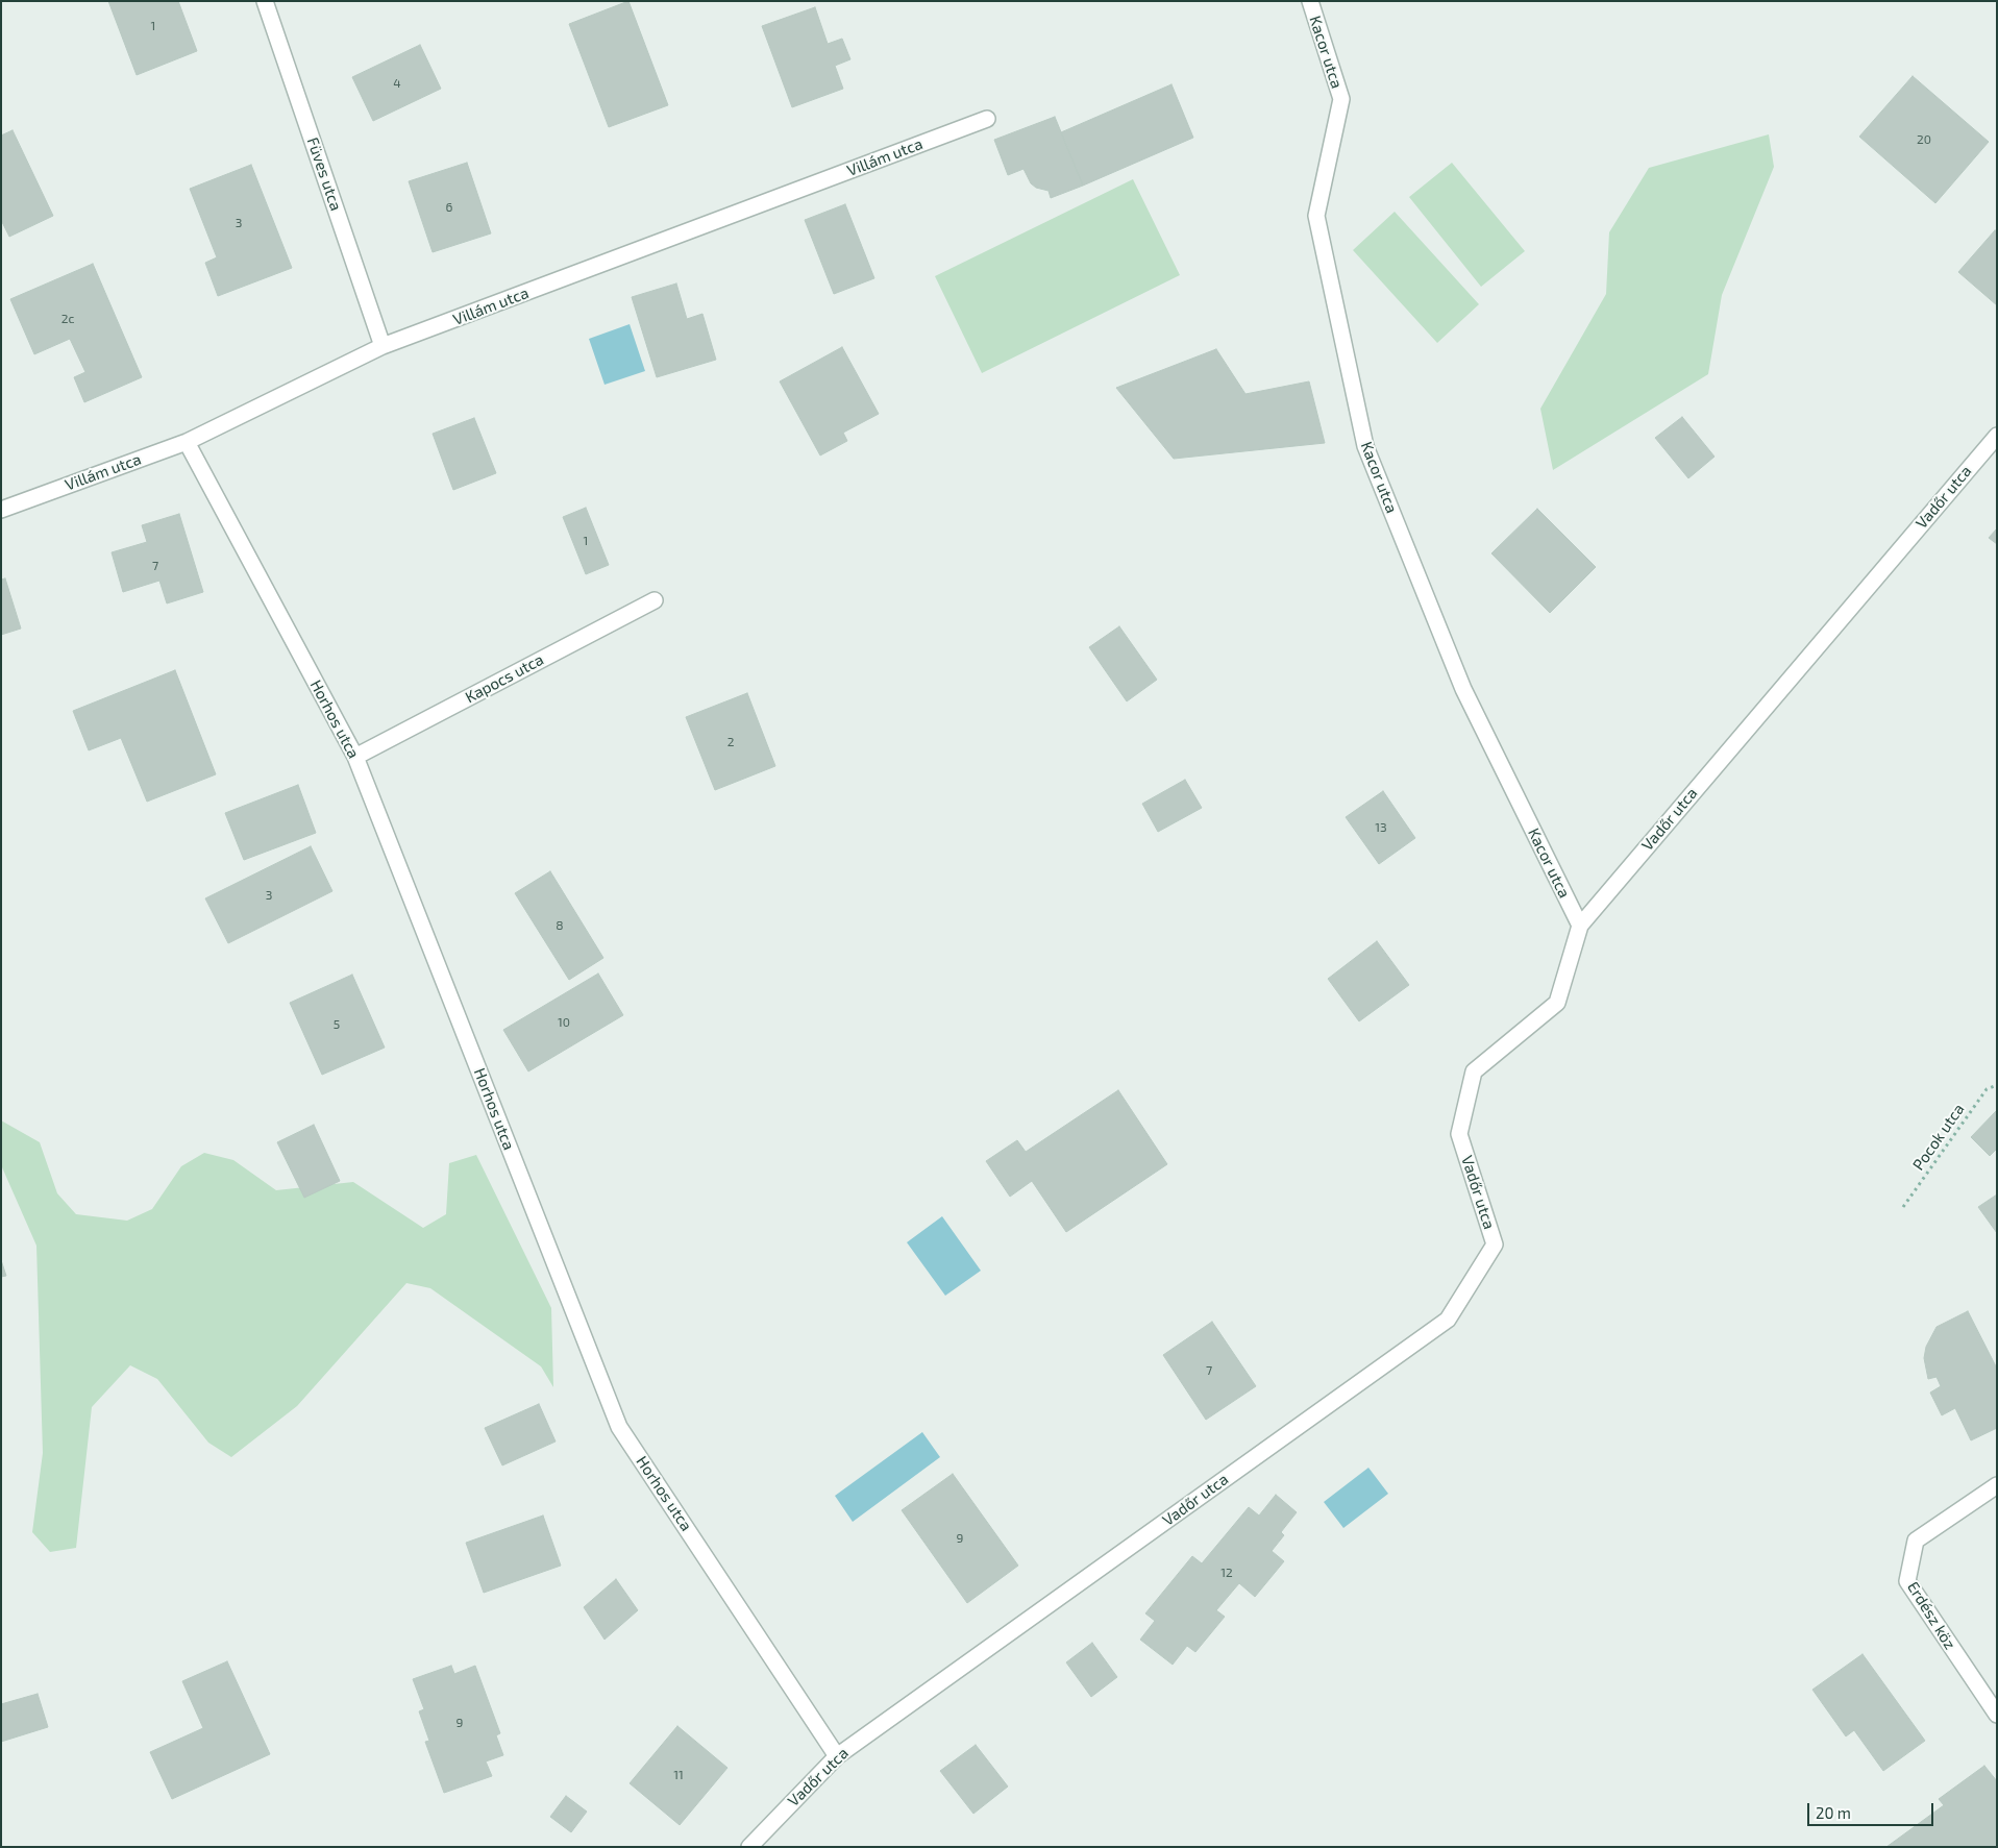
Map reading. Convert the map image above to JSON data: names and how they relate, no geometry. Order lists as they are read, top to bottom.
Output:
{
  "streets": {
    "street": [
      "Kacor utca",
      "Villám utca",
      "Füves utca",
      "Vadőr utca",
      "Kapocs utca",
      "Horhos utca",
      "Erdész köz"
    ],
    "path": ["Pocok utca"]
  },
  "crossings": [
    ["Kacor utca", "Vadőr utca"],
    ["Villám utca", "Füves utca"],
    ["Villám utca", "Horhos utca"],
    ["Vadőr utca", "Horhos utca"],
    ["Kapocs utca", "Horhos utca"]
  ],
  "house_numbers": [
    "1",
    "4",
    "20",
    "6",
    "3",
    "2c",
    "1",
    "7",
    "2",
    "13",
    "3",
    "8",
    "10",
    "5",
    "7",
    "9",
    "12",
    "9",
    "11"
  ],
  "scale_bar": "20 m"
}
